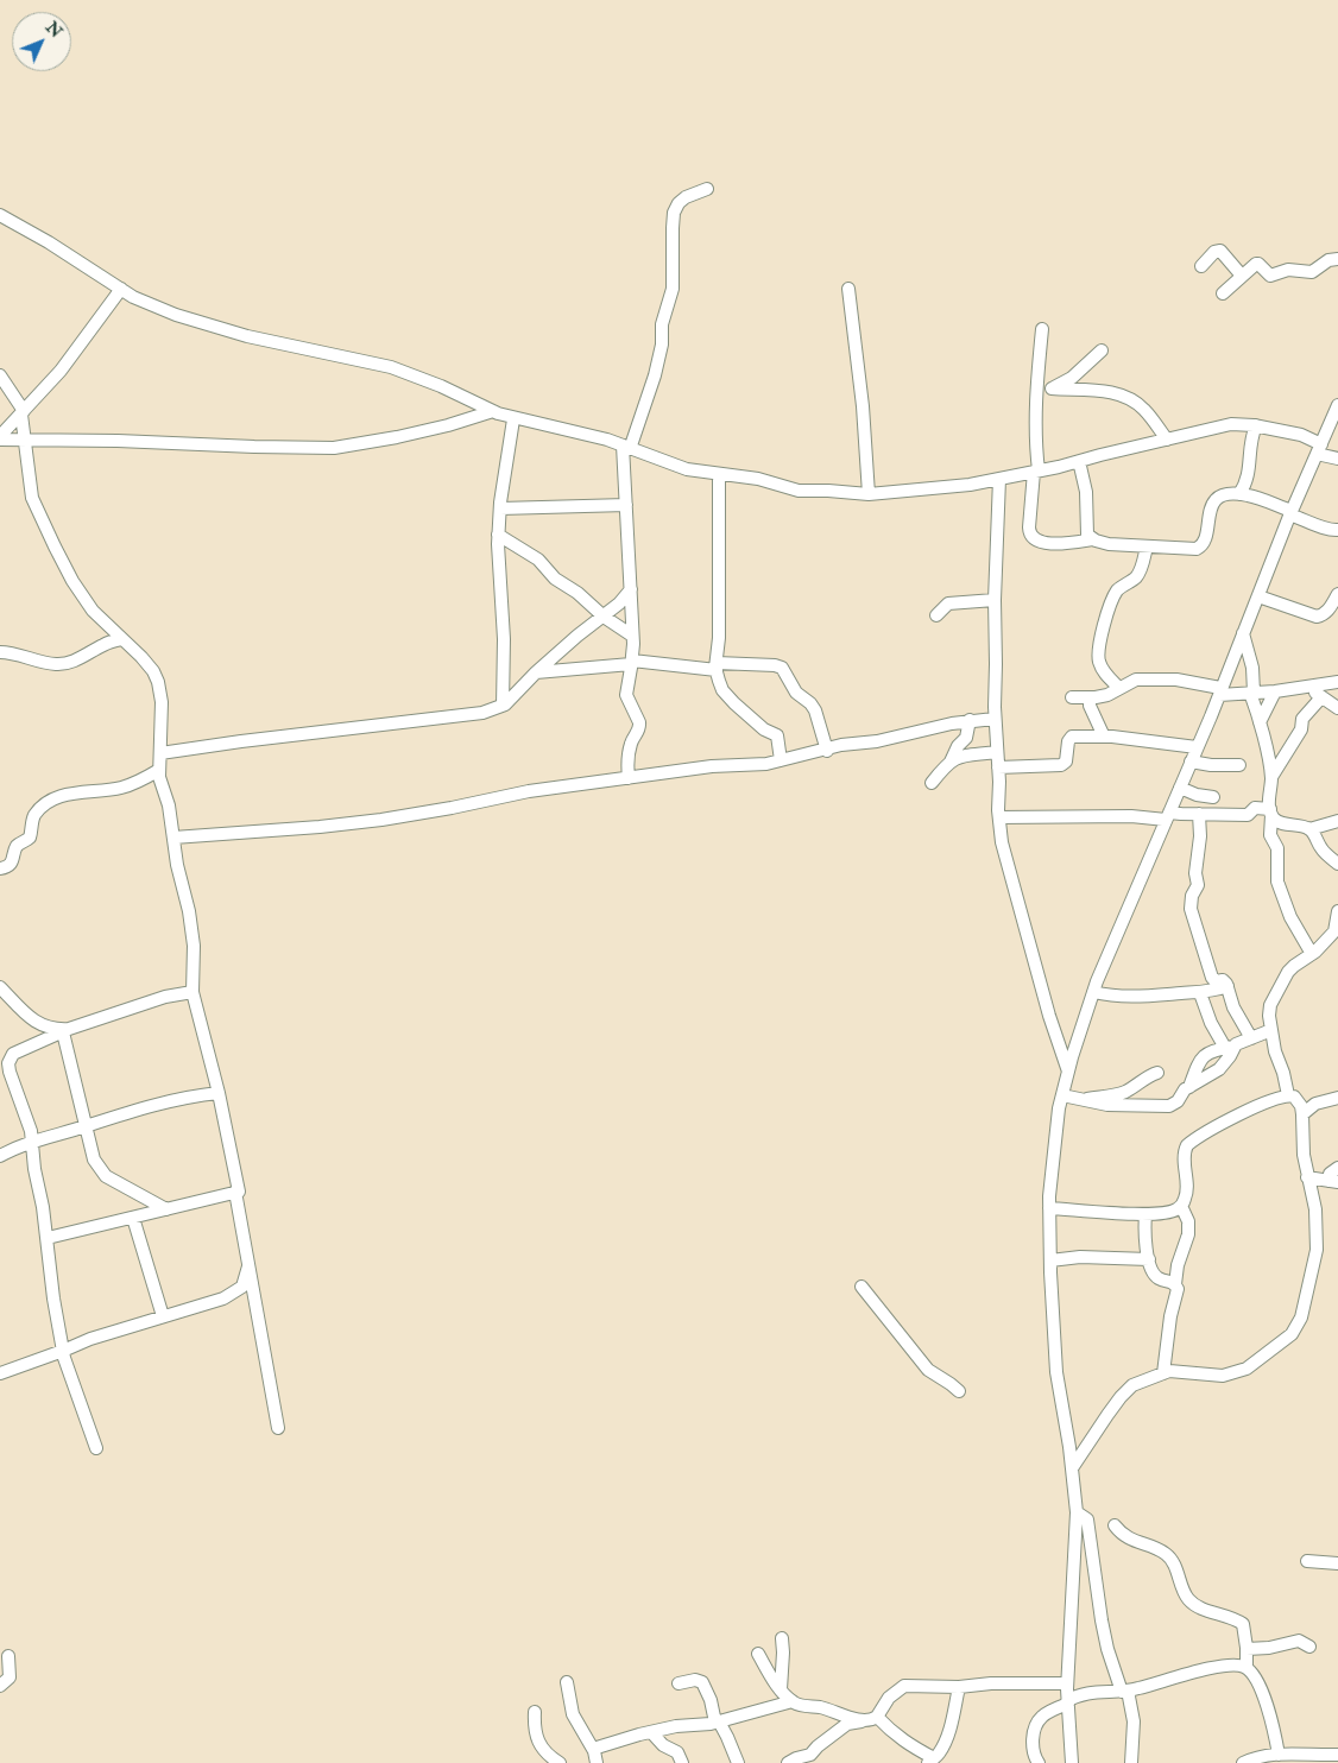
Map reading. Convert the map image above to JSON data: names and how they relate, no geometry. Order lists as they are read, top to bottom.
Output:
{
  "north": "top right"
}
